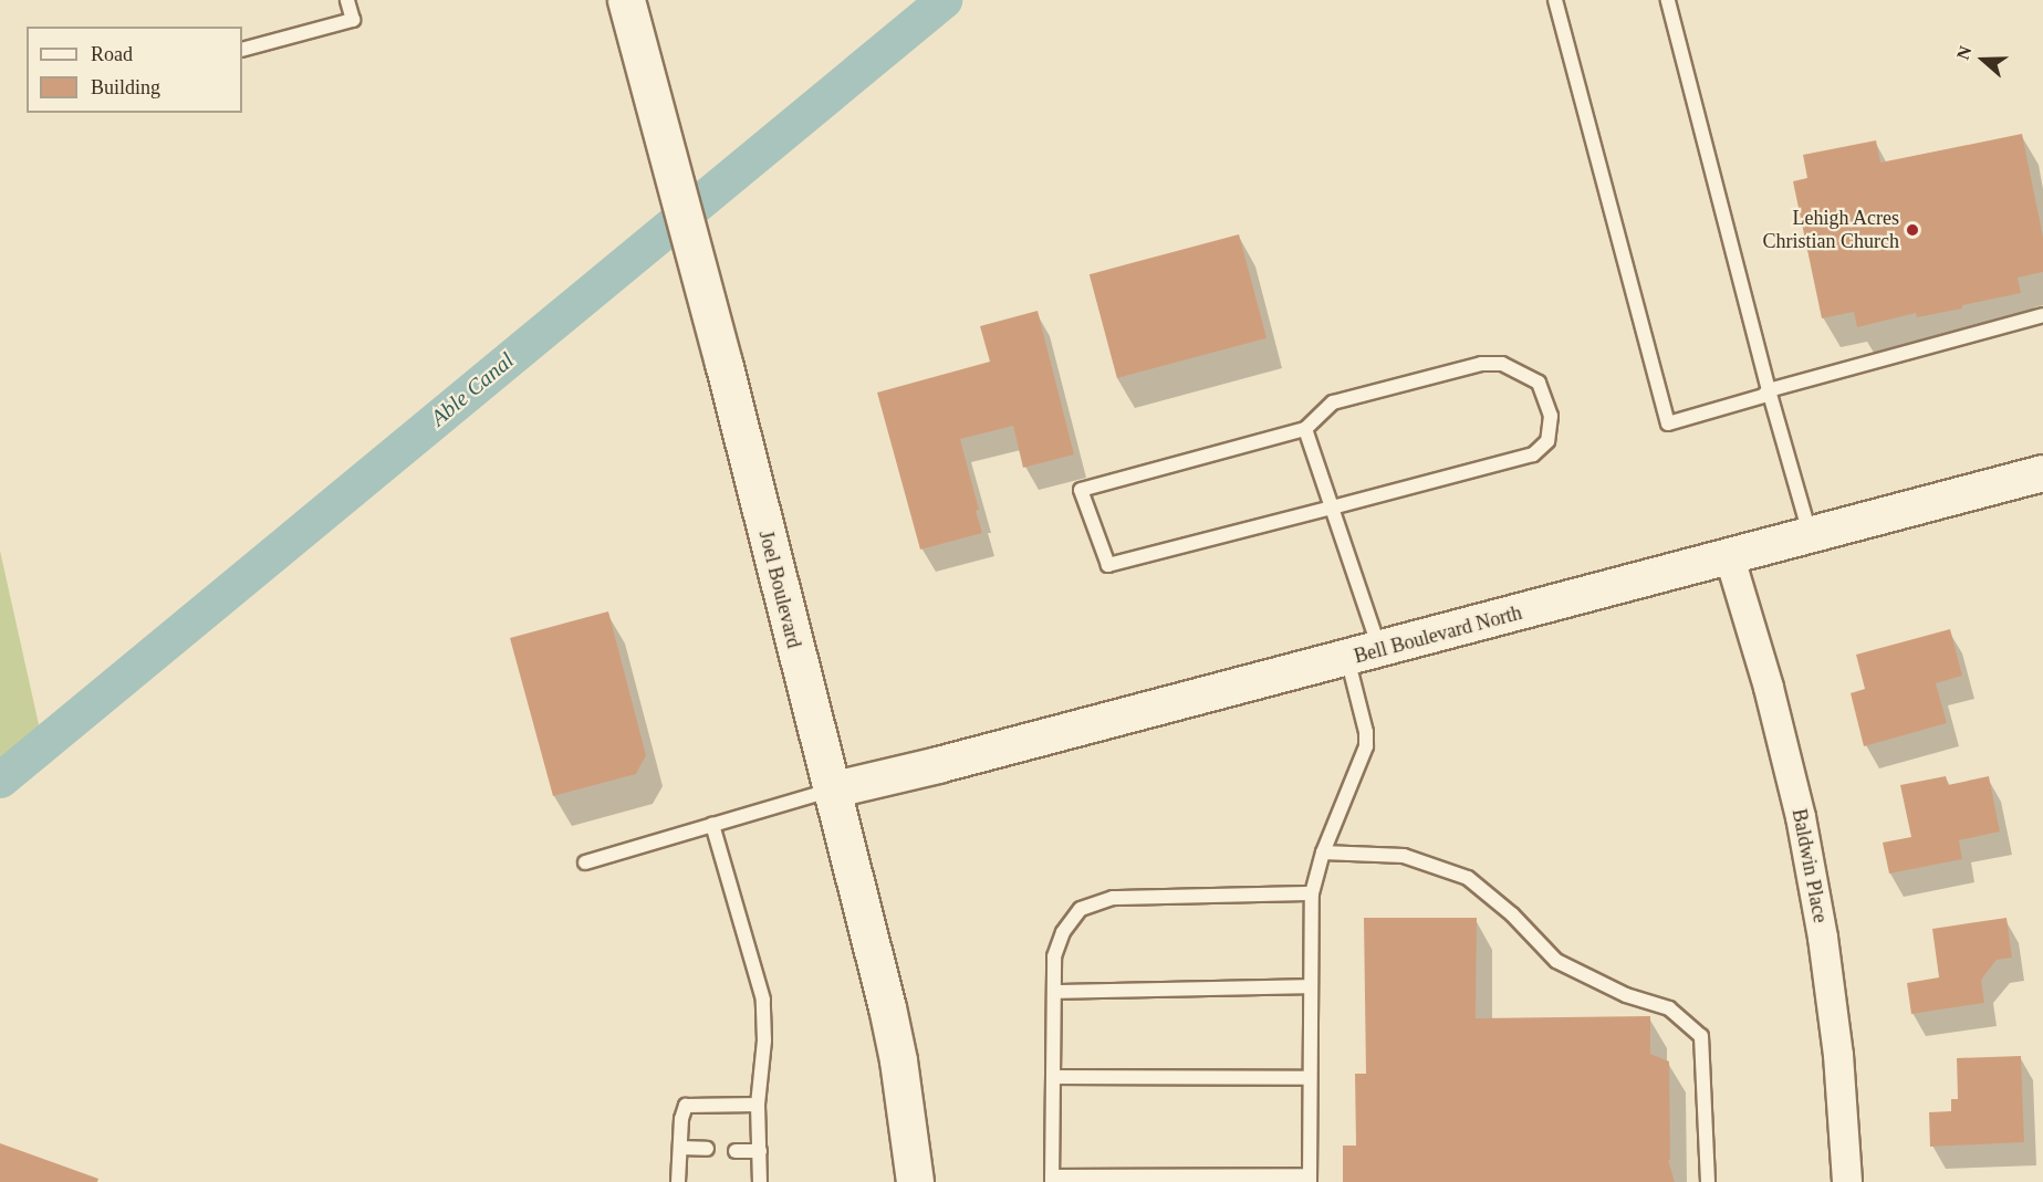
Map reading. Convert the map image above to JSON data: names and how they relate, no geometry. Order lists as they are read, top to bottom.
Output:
{
  "streets": {
    "main road": ["Joel Boulevard"],
    "street": ["Bell Boulevard North", "Baldwin Place"]
  },
  "crossings": [
    ["Joel Boulevard", "Bell Boulevard North"],
    ["Bell Boulevard North", "Baldwin Place"]
  ],
  "water": ["Able Canal"],
  "places": ["Lehigh Acres Christian Church"],
  "legend": ["Road", "Building"],
  "north": "left"
}
